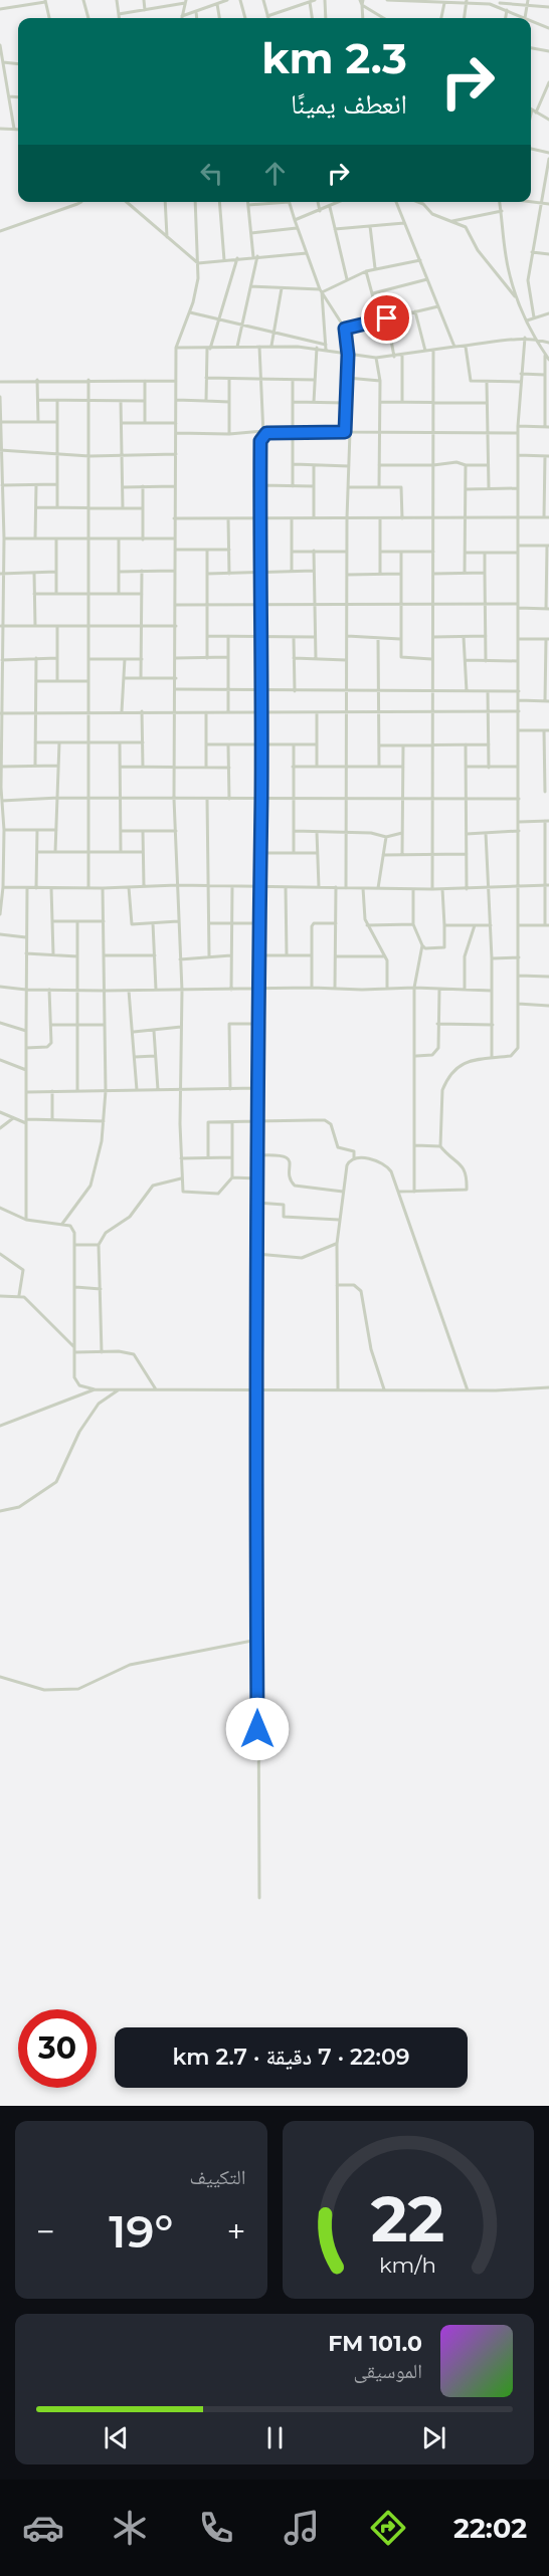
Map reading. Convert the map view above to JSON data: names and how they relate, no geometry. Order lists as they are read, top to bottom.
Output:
{
  "page": {
    "turn": ["2.3 km", "انعطف يمينًا"],
    "limit": "30",
    "trip": "22:09 · 7 دقيقة · 2.7 km",
    "tile": "التكييف",
    "heat": ["−", "19°", "+"],
    "song": ["101.0 FM", "الموسيقى"],
    "tabs": "22:02",
    "gauge": ["22", "km/h"]
  }
}
